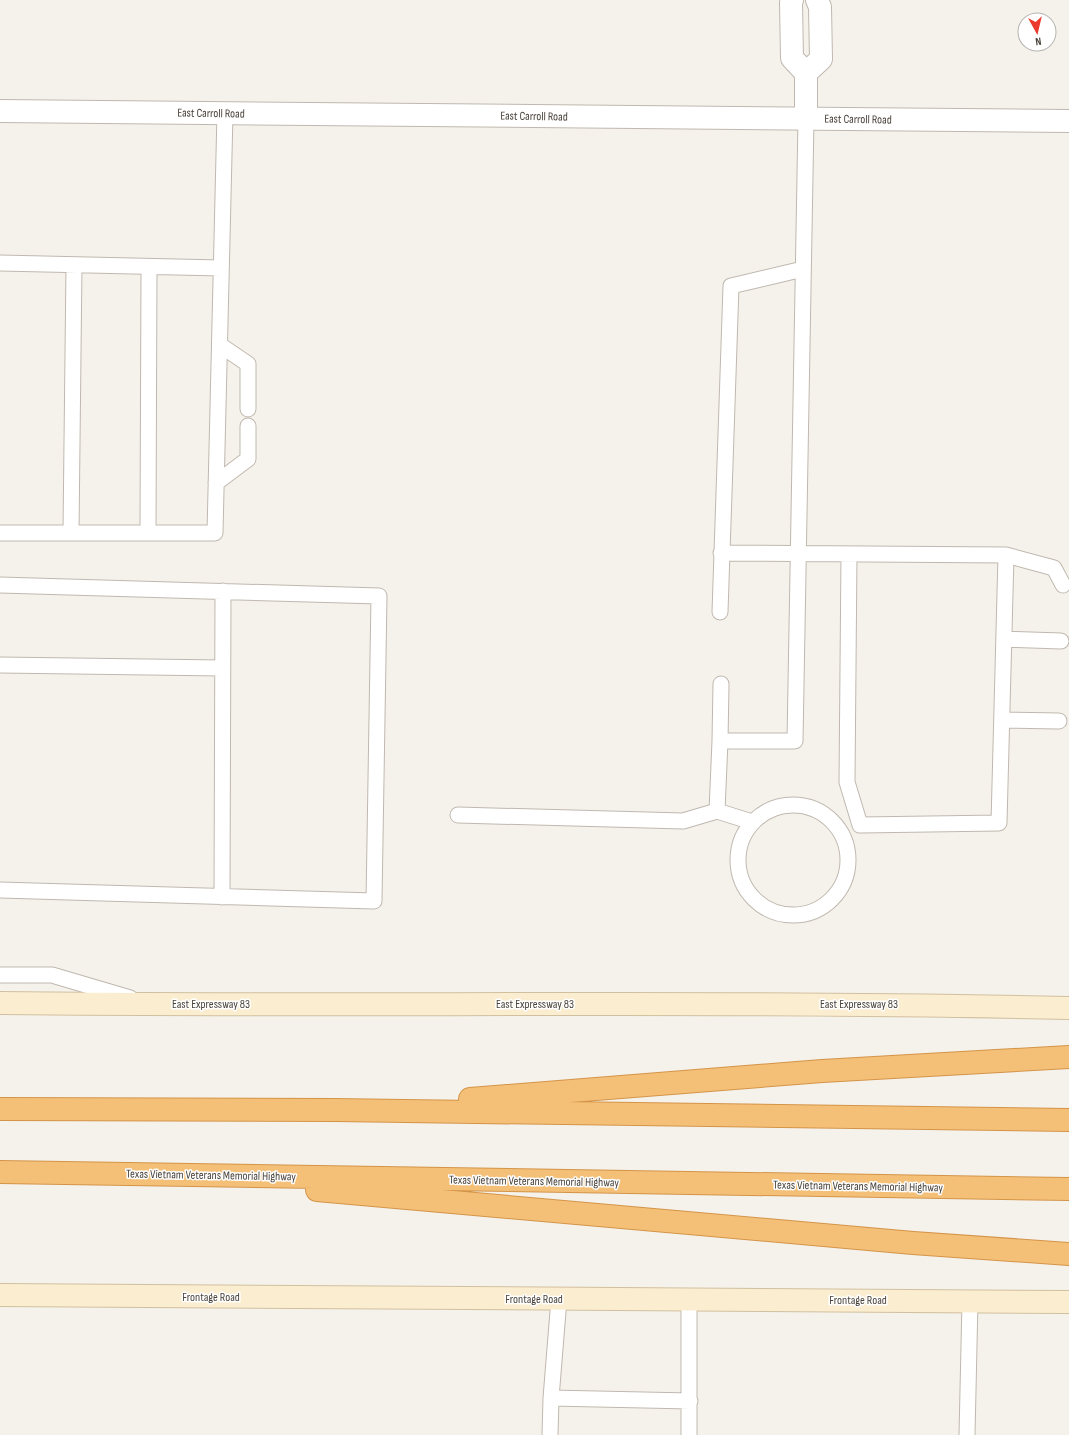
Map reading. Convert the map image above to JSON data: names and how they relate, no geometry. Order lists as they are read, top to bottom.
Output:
{
  "streets": {
    "highway": ["Texas Vietnam Veterans Memorial Highway"],
    "main road": ["East Expressway 83", "Frontage Road"],
    "street": ["East Carroll Road"]
  },
  "north": "bottom"
}
